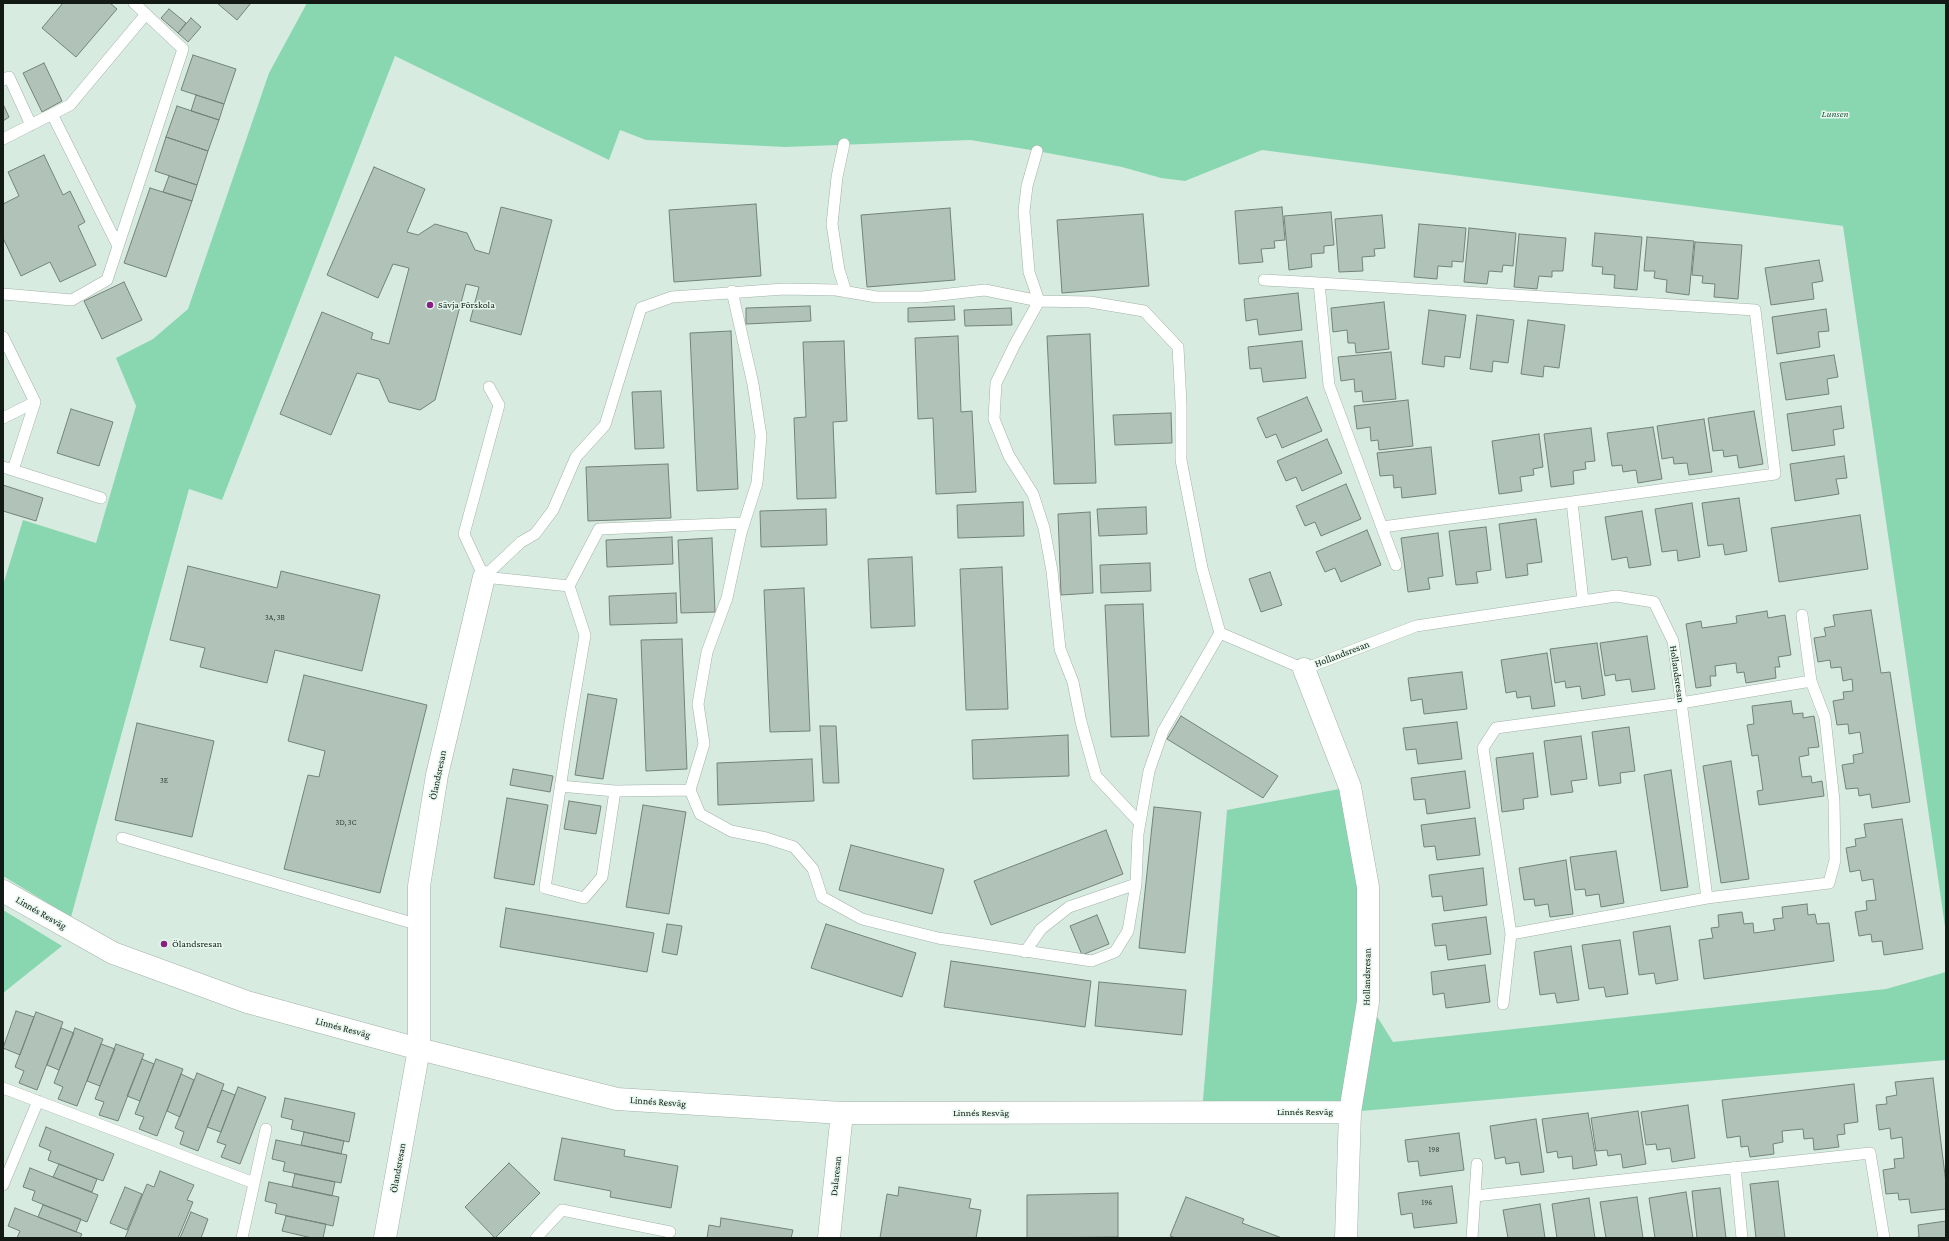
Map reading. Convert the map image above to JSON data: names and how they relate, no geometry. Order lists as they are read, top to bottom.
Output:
{
  "streets": {
    "street": [
      "Hollandsresan",
      "Ölandsresan",
      "Linnés Resväg",
      "Dalaresan"
    ]
  },
  "crossings": [
    ["Hollandsresan", "Linnés Resväg"],
    ["Ölandsresan", "Linnés Resväg"],
    ["Linnés Resväg", "Dalaresan"]
  ],
  "parks": ["Lunsen"],
  "places": ["Sävja Förskola", "Ölandsresan"],
  "house_numbers": [
    "3A, 3B",
    "3E",
    "3D, 3C",
    "198",
    "196"
  ]
}
